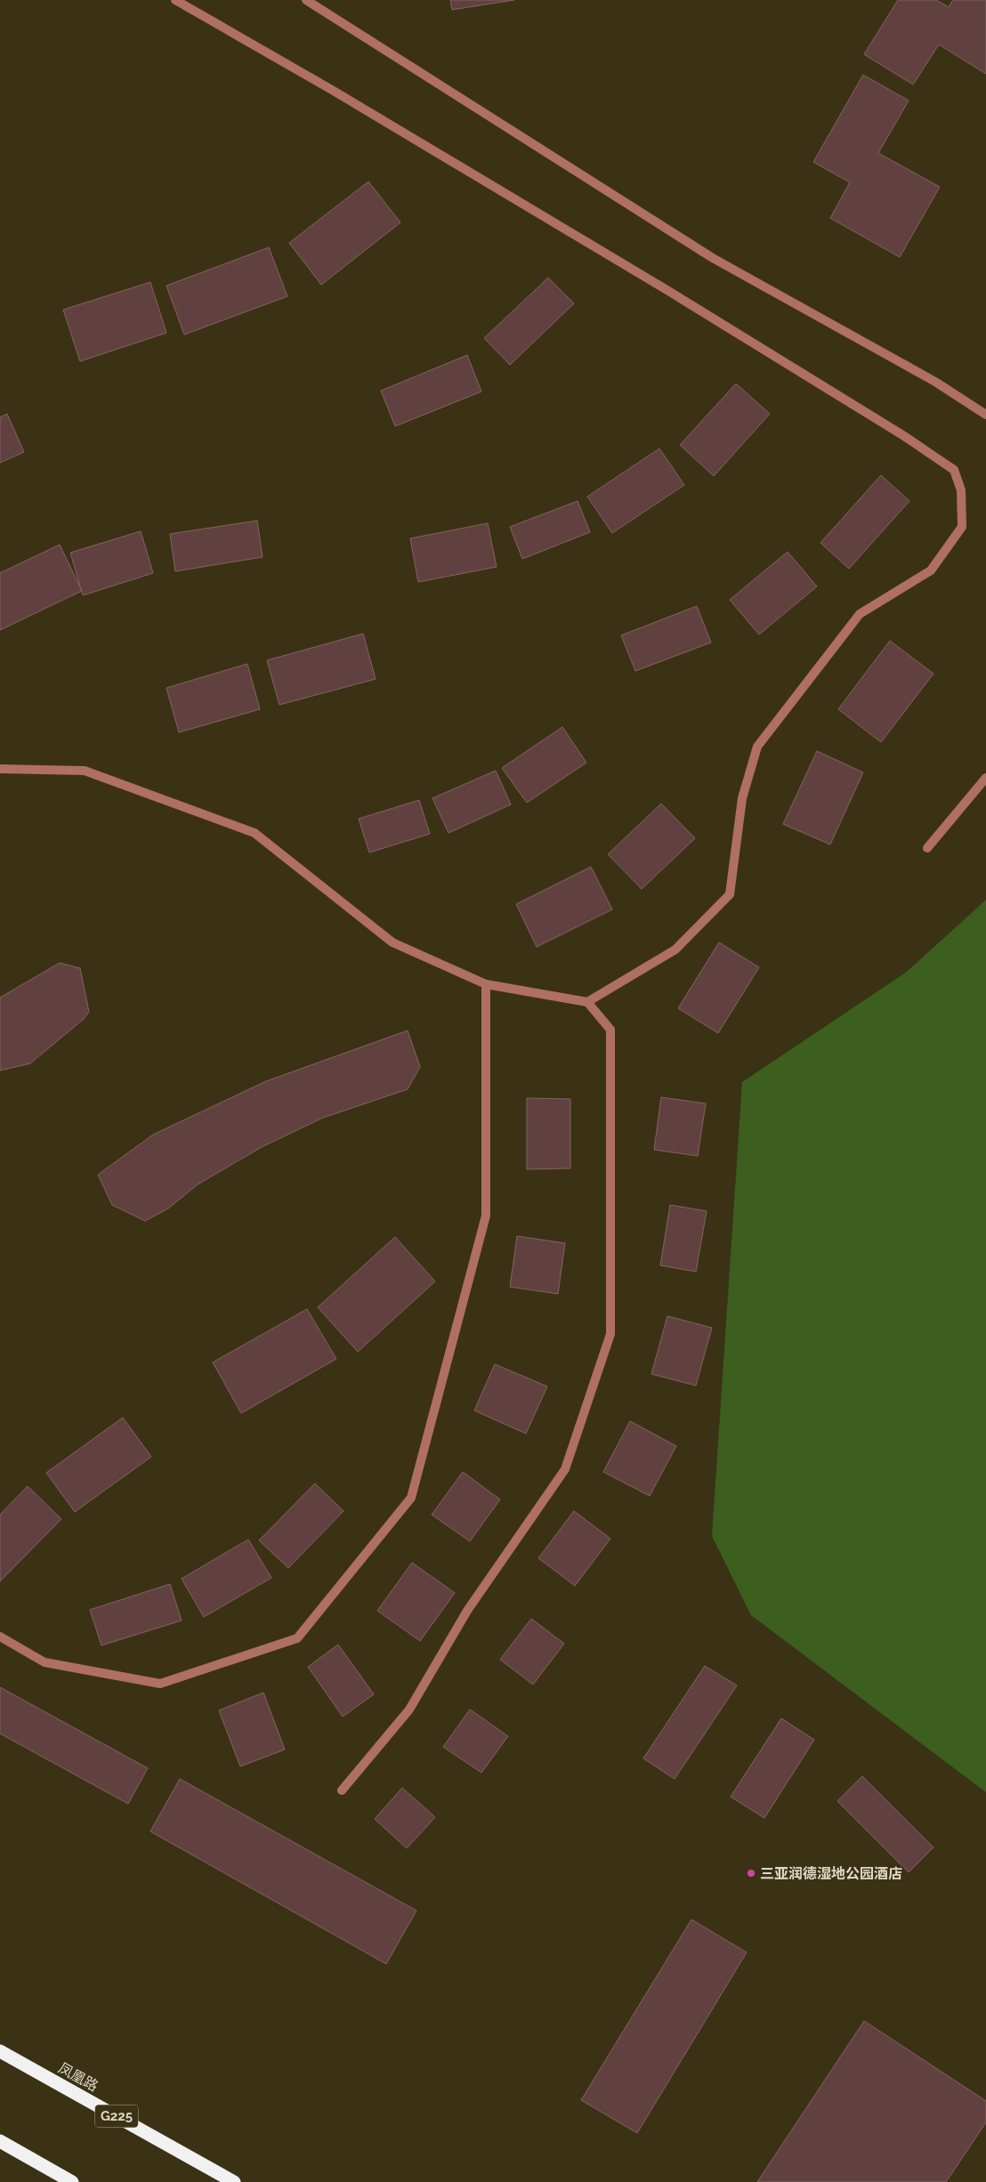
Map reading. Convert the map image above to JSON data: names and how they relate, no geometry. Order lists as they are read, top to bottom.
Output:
{
  "streets": {
    "highway": ["凤凰路", "G225"]
  },
  "places": ["三亚润德湿地公园酒店"]
}
